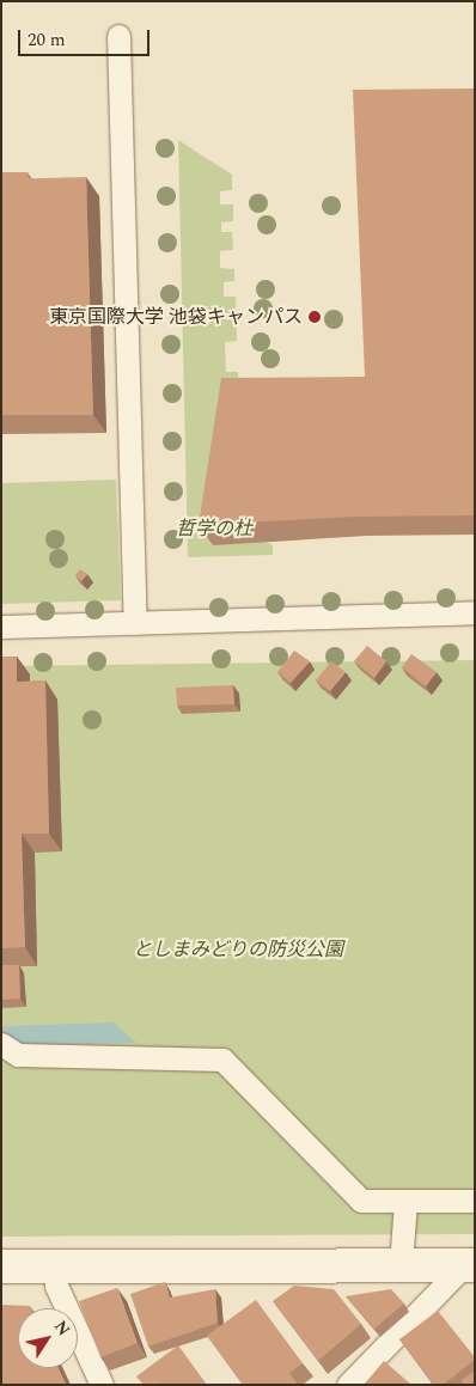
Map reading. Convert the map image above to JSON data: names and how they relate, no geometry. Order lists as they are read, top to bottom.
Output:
{
  "parks": ["哲学の杜", "としまみどりの防災公園"],
  "places": ["東京国際大学 池袋キャンパス"],
  "scale_bar": "20 m",
  "north": "top right"
}
